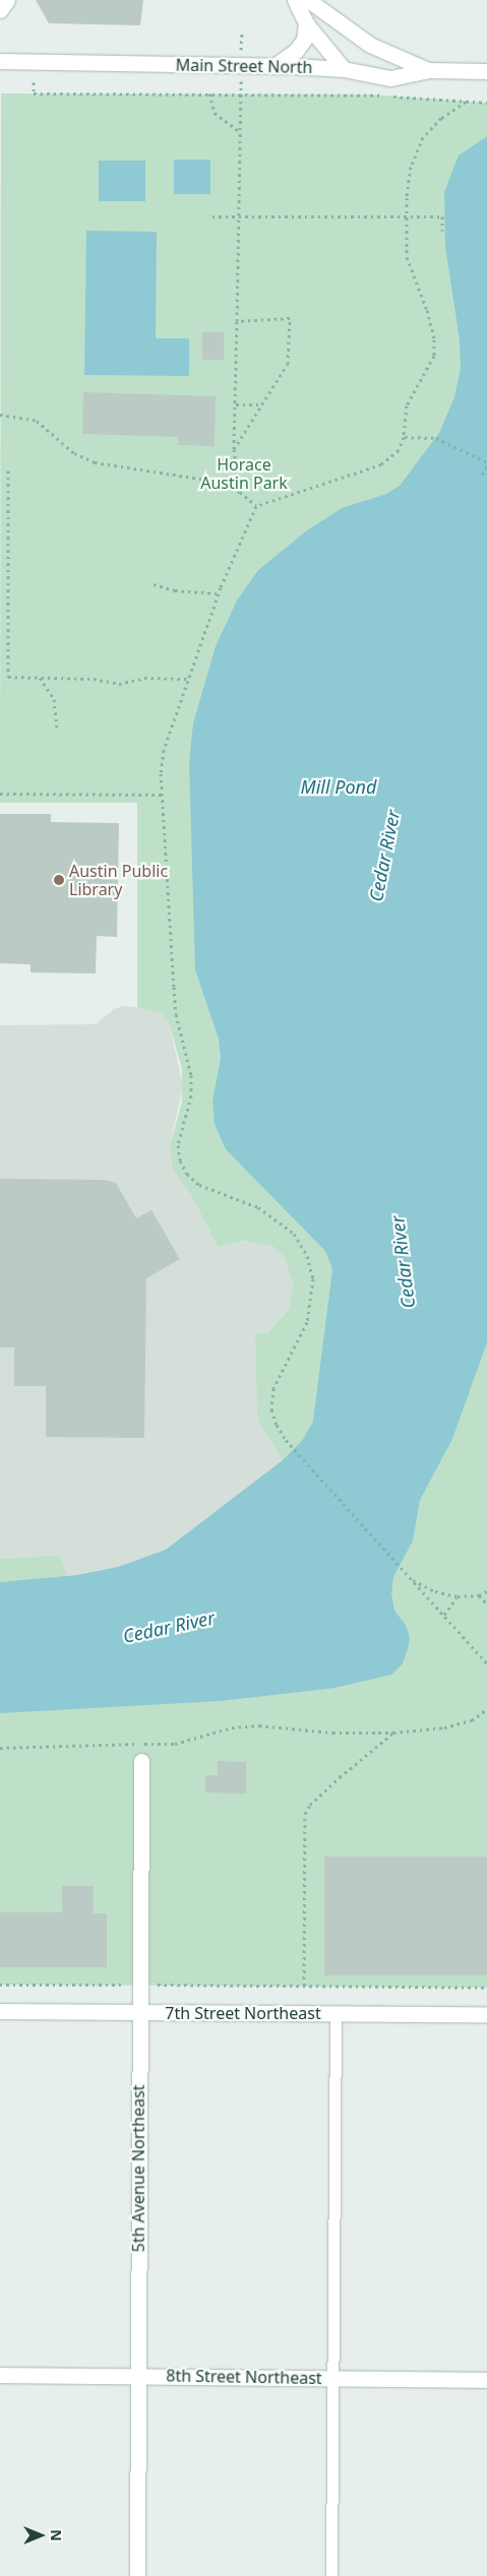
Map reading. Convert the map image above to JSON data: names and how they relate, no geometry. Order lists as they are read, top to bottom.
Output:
{
  "streets": {
    "street": [
      "Main Street North",
      "7th Street Northeast",
      "5th Avenue Northeast",
      "8th Street Northeast"
    ]
  },
  "crossings": [
    ["7th Street Northeast", "5th Avenue Northeast"],
    ["5th Avenue Northeast", "8th Street Northeast"]
  ],
  "water": ["Mill Pond", "Cedar River"],
  "parks": ["Horace Austin Park"],
  "places": ["Austin Public Library"],
  "north": "right"
}
